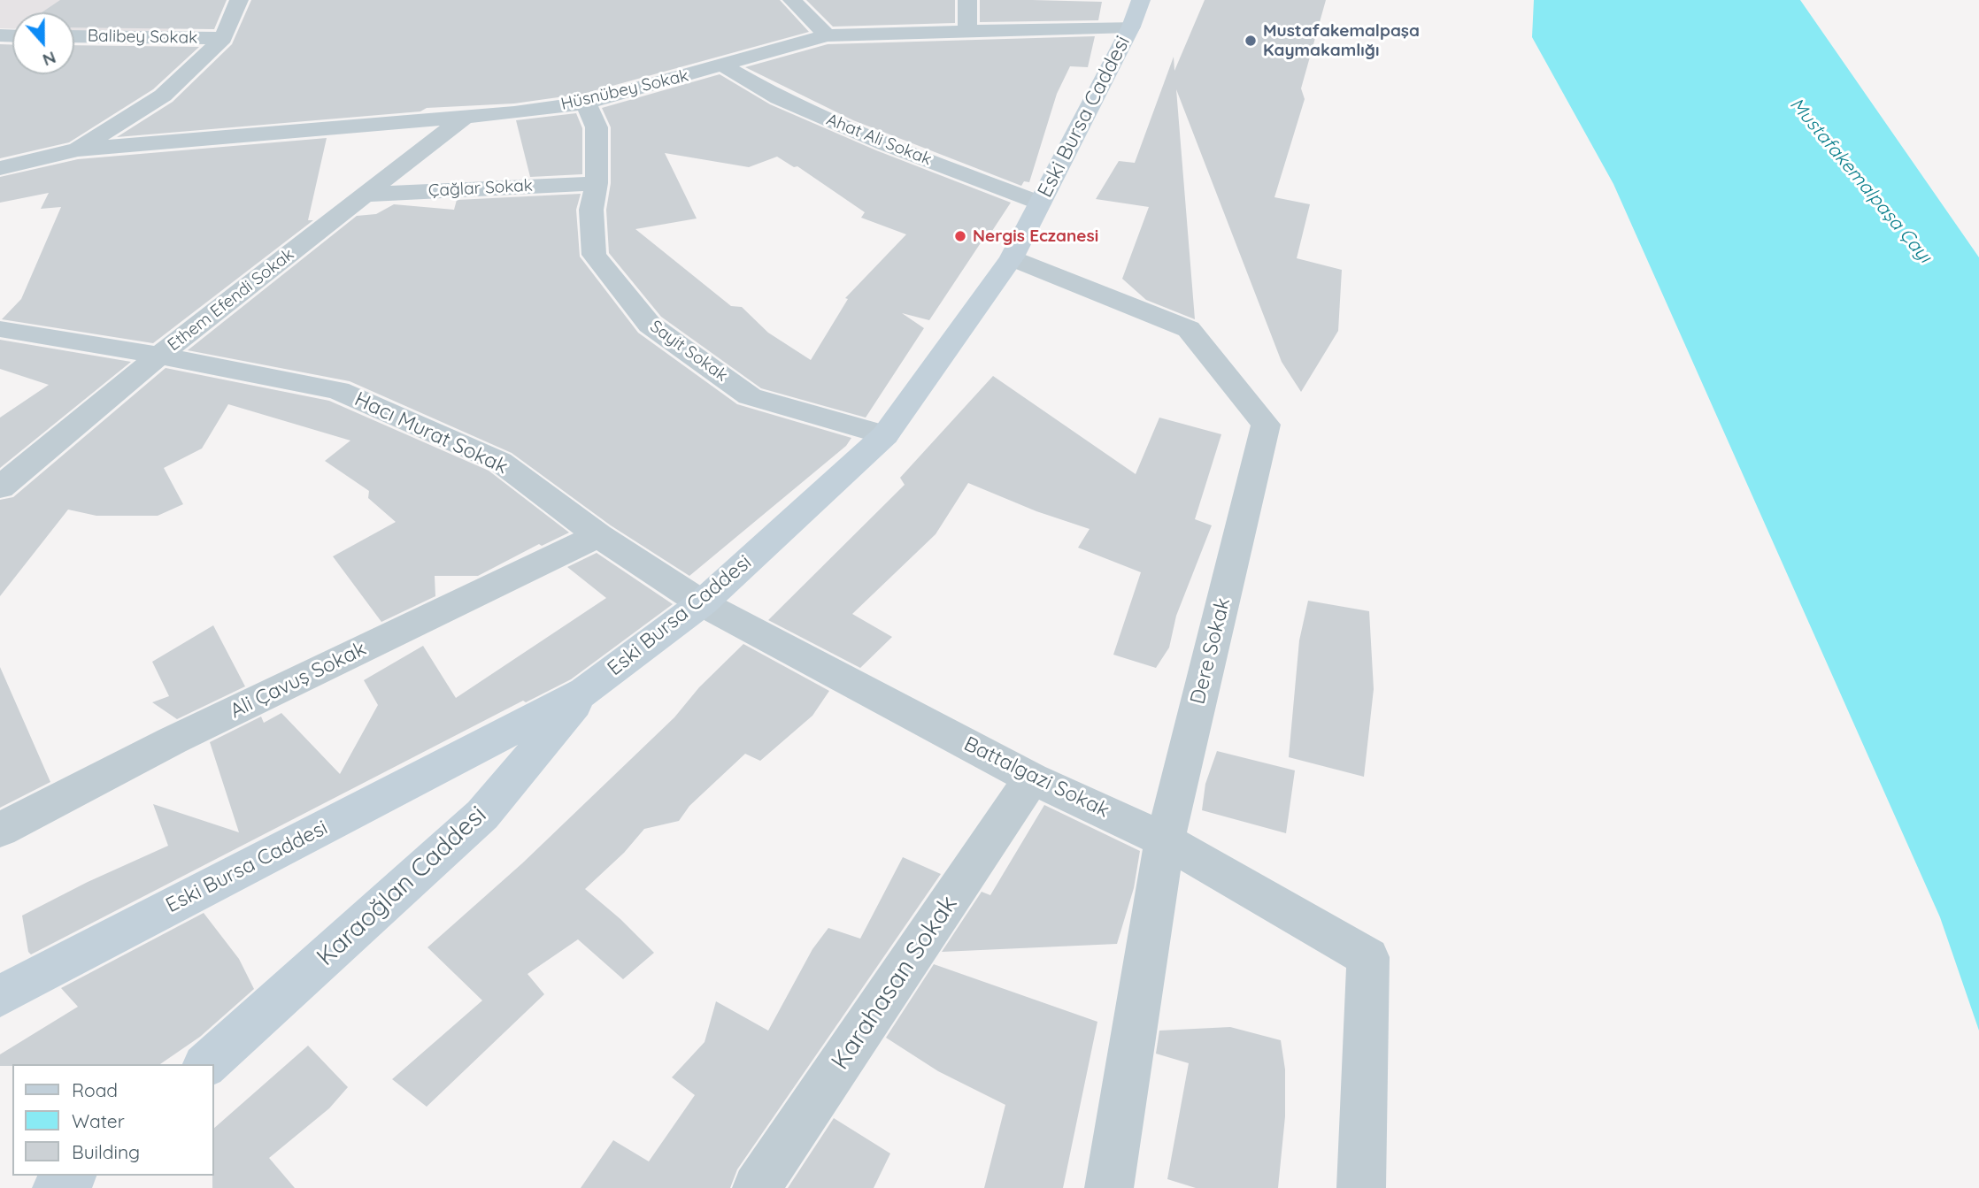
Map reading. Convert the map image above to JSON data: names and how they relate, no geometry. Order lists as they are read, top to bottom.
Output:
{
  "streets": {
    "street": [
      "Balibey Sokak",
      "Hüsnübey Sokak",
      "Eski Bursa Caddesi",
      "Ahat Ali Sokak",
      "Çağlar Sokak",
      "Ethem Efendi Sokak",
      "Sayit Sokak",
      "Hacı Murat Sokak",
      "Dere Sokak",
      "Ali Çavuş Sokak",
      "Battalgazi Sokak",
      "Karaoğlan Caddesi",
      "Karahasan Sokak"
    ]
  },
  "crossings": [
    ["Hüsnübey Sokak", "Eski Bursa Caddesi"],
    ["Hüsnübey Sokak", "Ahat Ali Sokak"],
    ["Hüsnübey Sokak", "Ethem Efendi Sokak"],
    ["Hüsnübey Sokak", "Sayit Sokak"],
    ["Eski Bursa Caddesi", "Ahat Ali Sokak"],
    ["Eski Bursa Caddesi", "Sayit Sokak"],
    ["Eski Bursa Caddesi", "Hacı Murat Sokak"],
    ["Eski Bursa Caddesi", "Dere Sokak"],
    ["Eski Bursa Caddesi", "Battalgazi Sokak"],
    ["Eski Bursa Caddesi", "Karaoğlan Caddesi"],
    ["Çağlar Sokak", "Ethem Efendi Sokak"],
    ["Çağlar Sokak", "Sayit Sokak"],
    ["Ethem Efendi Sokak", "Hacı Murat Sokak"],
    ["Hacı Murat Sokak", "Ali Çavuş Sokak"],
    ["Hacı Murat Sokak", "Battalgazi Sokak"],
    ["Dere Sokak", "Battalgazi Sokak"],
    ["Battalgazi Sokak", "Karahasan Sokak"]
  ],
  "water": ["Mustafakemalpaşa Çayı"],
  "places": ["Mustafakemalpaşa Kaymakamlığı", "Nergis Eczanesi"],
  "legend": ["Road", "Water", "Building"],
  "north": "bottom"
}
